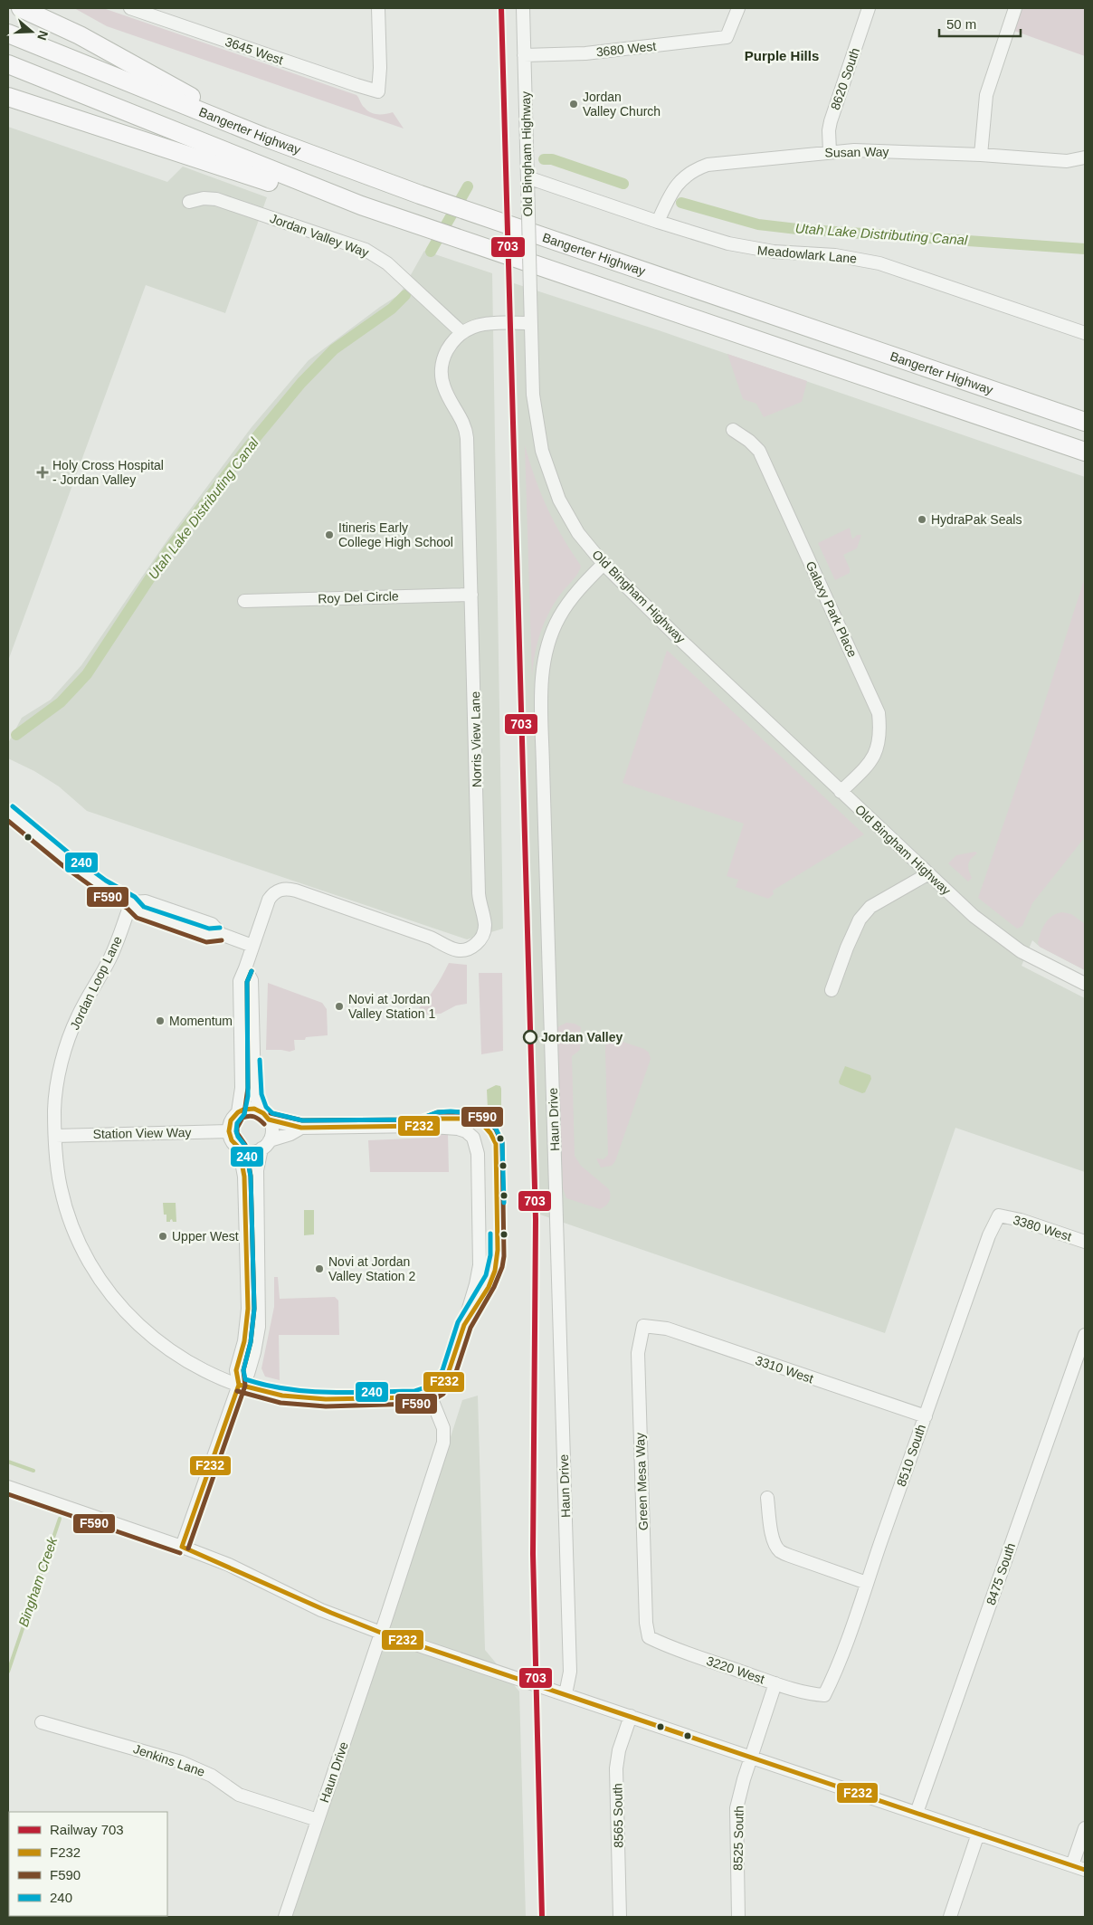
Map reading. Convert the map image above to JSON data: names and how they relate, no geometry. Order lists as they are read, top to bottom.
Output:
{
  "streets": {
    "highway": ["Bangerter Highway"],
    "street": [
      "3680 West",
      "3645 West",
      "8620 South",
      "Susan Way",
      "Old Bingham Highway",
      "Jordan Valley Way",
      "Meadowlark Lane",
      "Roy Del Circle",
      "Galaxy Park Place",
      "Norris View Lane",
      "Jordan Loop Lane",
      "Haun Drive",
      "Station View Way",
      "3380 West",
      "3310 West",
      "8510 South",
      "Green Mesa Way",
      "8475 South",
      "3220 West",
      "Jenkins Lane",
      "8565 South",
      "8525 South"
    ]
  },
  "crossings": [
    ["3680 West", "Old Bingham Highway"],
    ["8620 South", "Susan Way"],
    ["Susan Way", "Meadowlark Lane"],
    ["Old Bingham Highway", "Meadowlark Lane"],
    ["Old Bingham Highway", "Galaxy Park Place"],
    ["Old Bingham Highway", "Haun Drive"],
    ["Jordan Valley Way", "Norris View Lane"],
    ["Roy Del Circle", "Norris View Lane"],
    ["Jordan Loop Lane", "Haun Drive"],
    ["Jordan Loop Lane", "Station View Way"],
    ["Haun Drive", "Jenkins Lane"],
    ["3380 West", "8510 South"],
    ["3310 West", "8510 South"],
    ["3310 West", "Green Mesa Way"],
    ["8510 South", "3220 West"],
    ["Green Mesa Way", "3220 West"],
    ["3220 West", "8525 South"]
  ],
  "districts": ["Purple Hills"],
  "water": ["Utah Lake Distributing Canal", "Bingham Creek"],
  "places": {
    "other": [
      "Jordan Valley Church",
      "HydraPak Seals",
      "Itineris Early College High School",
      "Novi at Jordan Valley Station 1",
      "Momentum",
      "Jordan Valley",
      "Upper West",
      "Novi at Jordan Valley Station 2"
    ],
    "health": ["Holy Cross Hospital - Jordan Valley"]
  },
  "lines": [
    "rail line 703",
    "transit line 240",
    "transit line F590",
    "transit line F232"
  ],
  "legend": [
    "Railway 703",
    "F232",
    "F590",
    "240"
  ],
  "scale_bar": "50 m",
  "north": "right"
}
